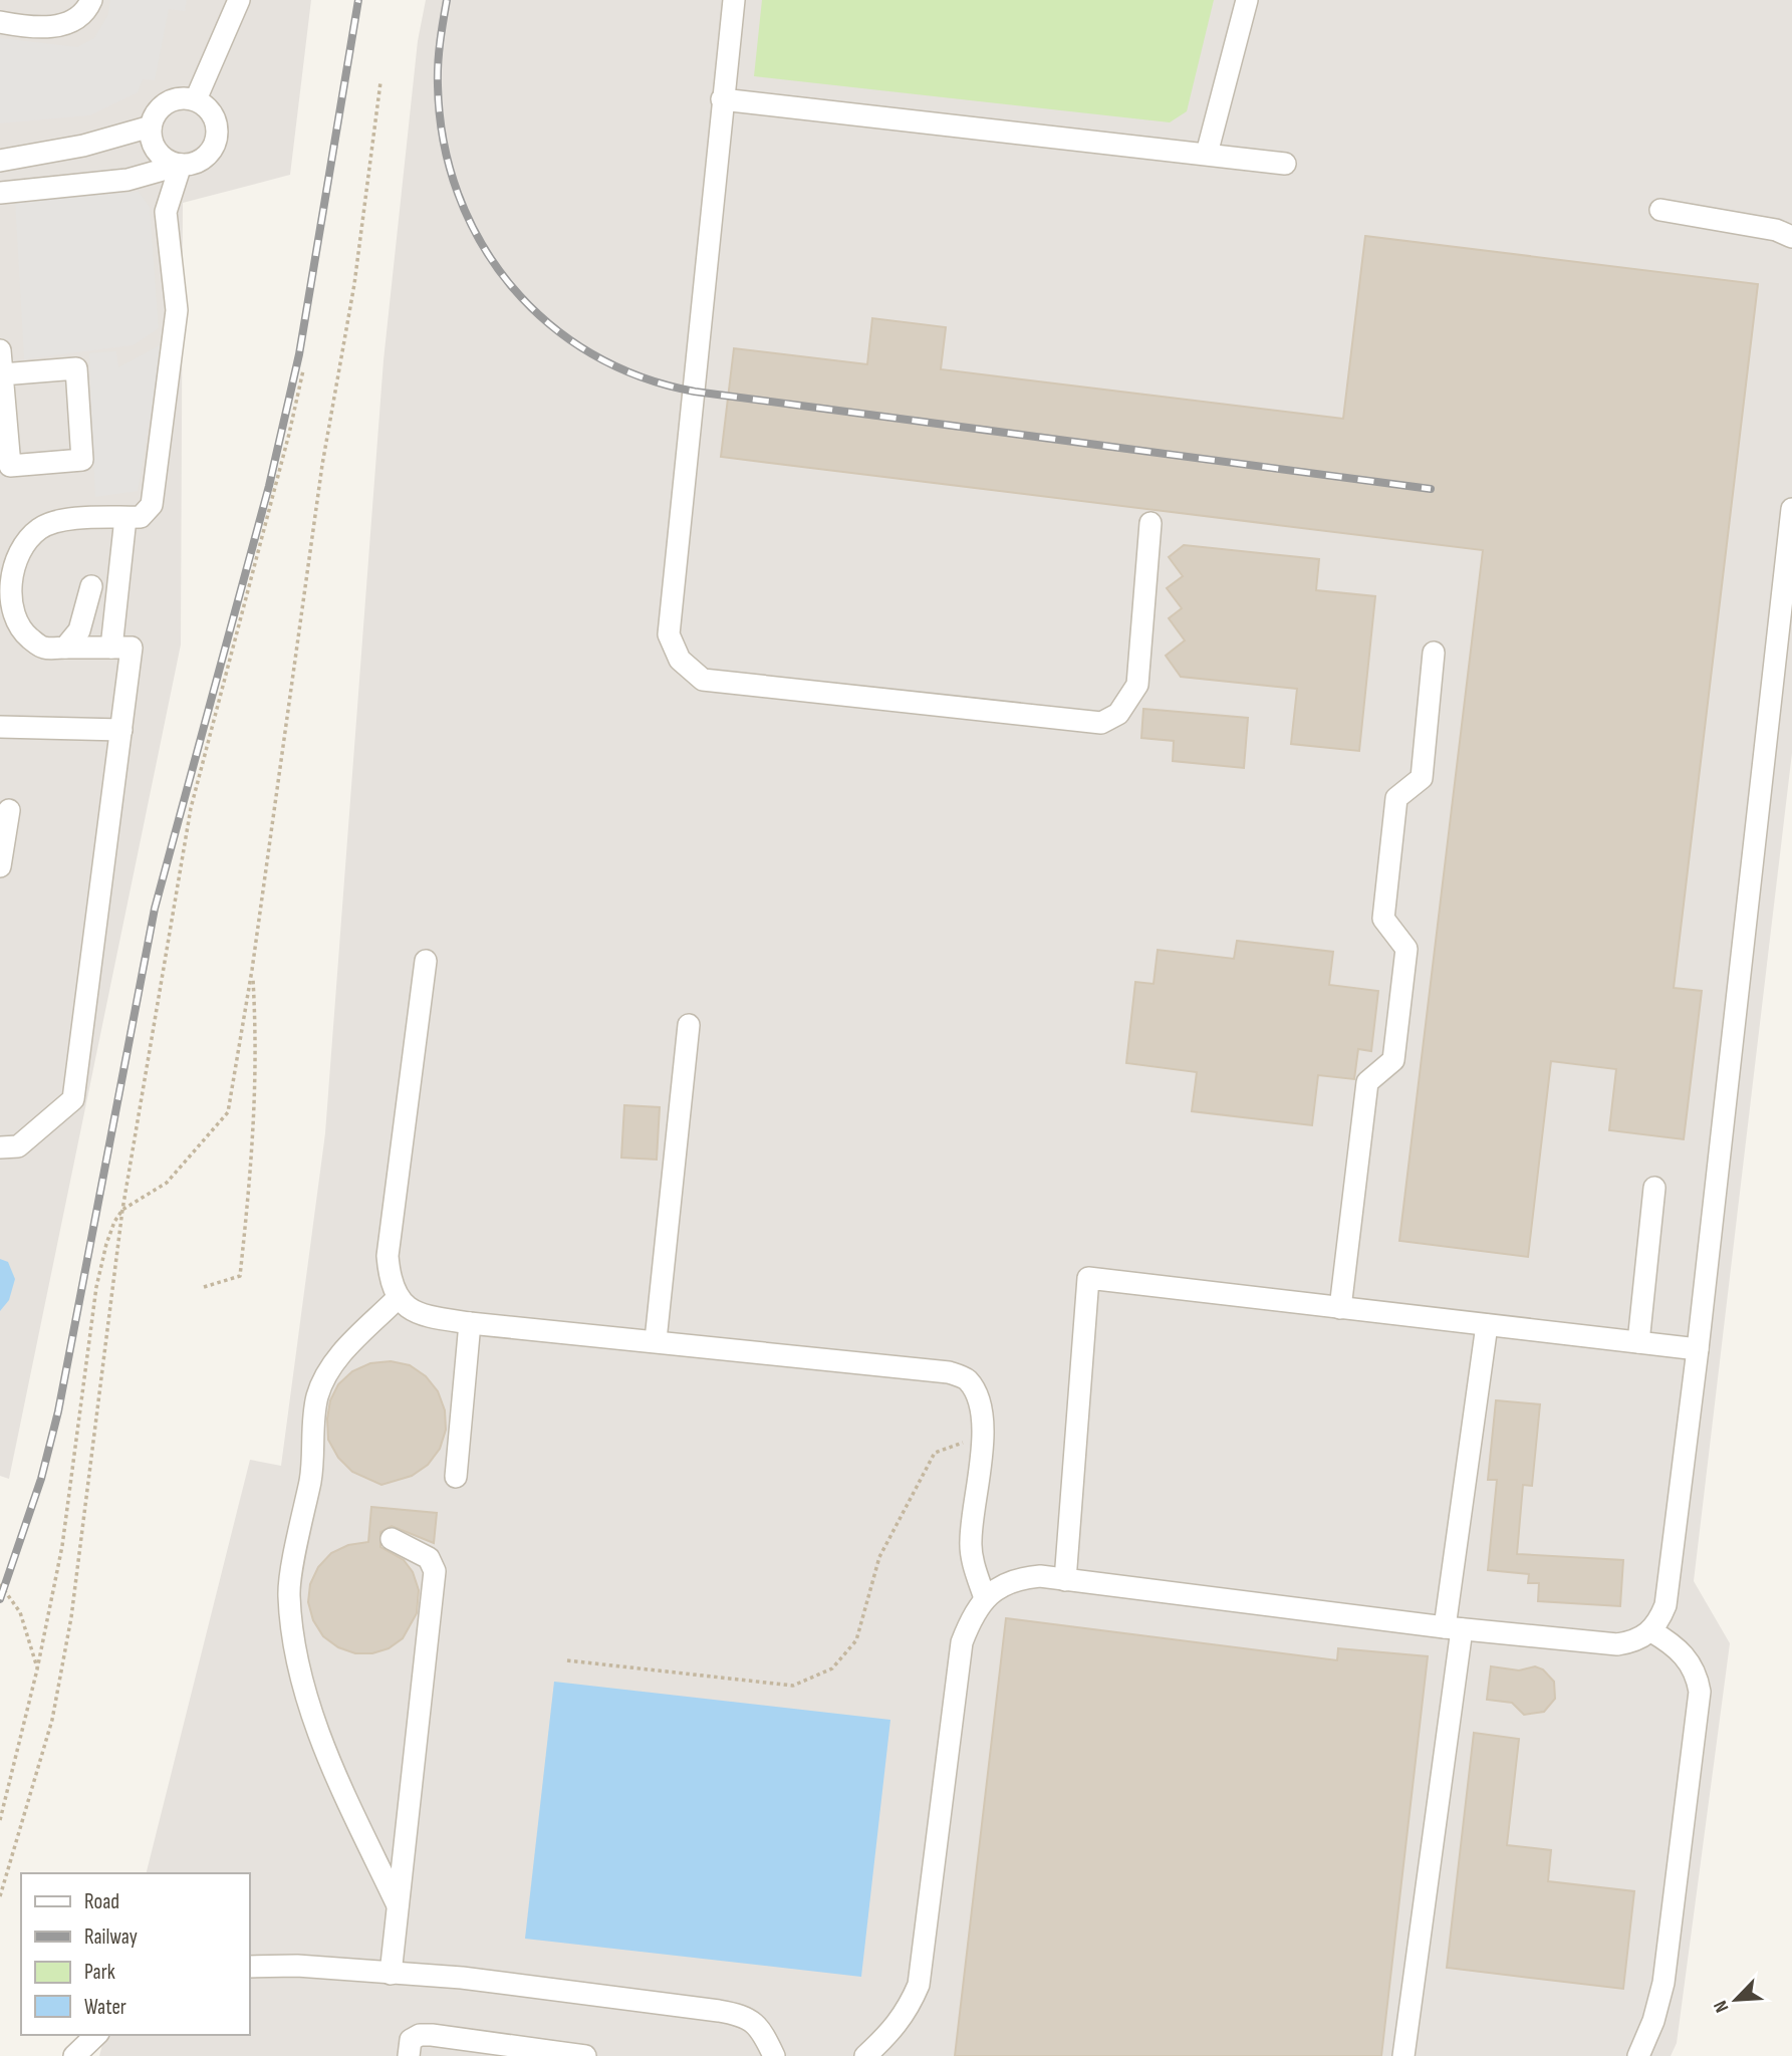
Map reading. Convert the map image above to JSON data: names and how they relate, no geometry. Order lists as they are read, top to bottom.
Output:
{
  "legend": [
    "Road",
    "Railway",
    "Park",
    "Water"
  ],
  "north": "bottom left"
}
